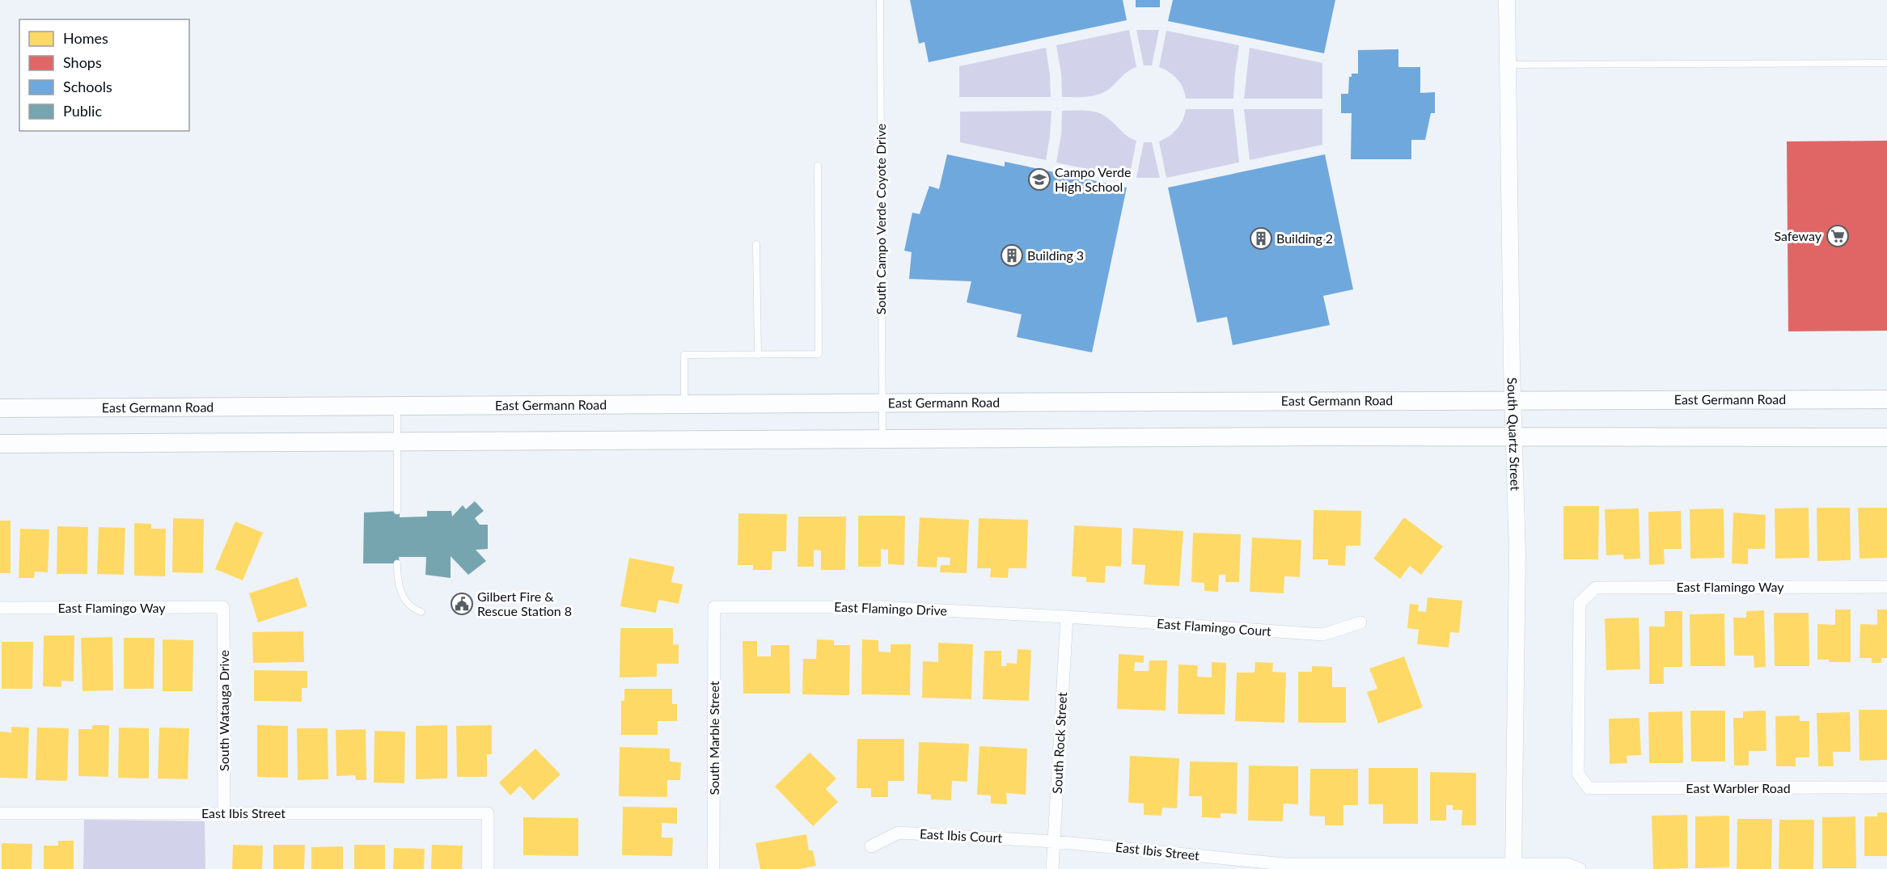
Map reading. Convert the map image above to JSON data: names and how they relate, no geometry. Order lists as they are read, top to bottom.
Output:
{
  "streets": {
    "main road": ["East Germann Road"],
    "street": [
      "South Quartz Street",
      "East Flamingo Way",
      "East Flamingo Drive",
      "East Flamingo Court",
      "South Watauga Drive",
      "South Marble Street",
      "South Rock Street",
      "East Warbler Road",
      "East Ibis Street",
      "East Ibis Court"
    ],
    "lane": ["South Campo Verde Coyote Drive"]
  },
  "crossings": [
    ["South Campo Verde Coyote Drive", "East Germann Road"],
    ["East Germann Road", "South Quartz Street"],
    ["South Quartz Street", "East Ibis Street"],
    ["East Flamingo Way", "South Watauga Drive"],
    ["East Flamingo Way", "East Warbler Road"],
    ["East Flamingo Drive", "East Flamingo Court"],
    ["East Flamingo Drive", "South Marble Street"],
    ["East Flamingo Drive", "South Rock Street"],
    ["East Flamingo Court", "South Rock Street"],
    ["South Watauga Drive", "East Ibis Street"],
    ["South Rock Street", "East Ibis Street"],
    ["South Rock Street", "East Ibis Court"],
    ["East Ibis Street", "East Ibis Court"]
  ],
  "places": {
    "school or university": ["Campo Verde High School"],
    "supermarket": ["Safeway"],
    "building": ["Building 2", "Building 3"],
    "public building": ["Gilbert Fire & Rescue Station 8"]
  },
  "legend": [
    "Homes",
    "Shops",
    "Schools",
    "Public"
  ]
}
